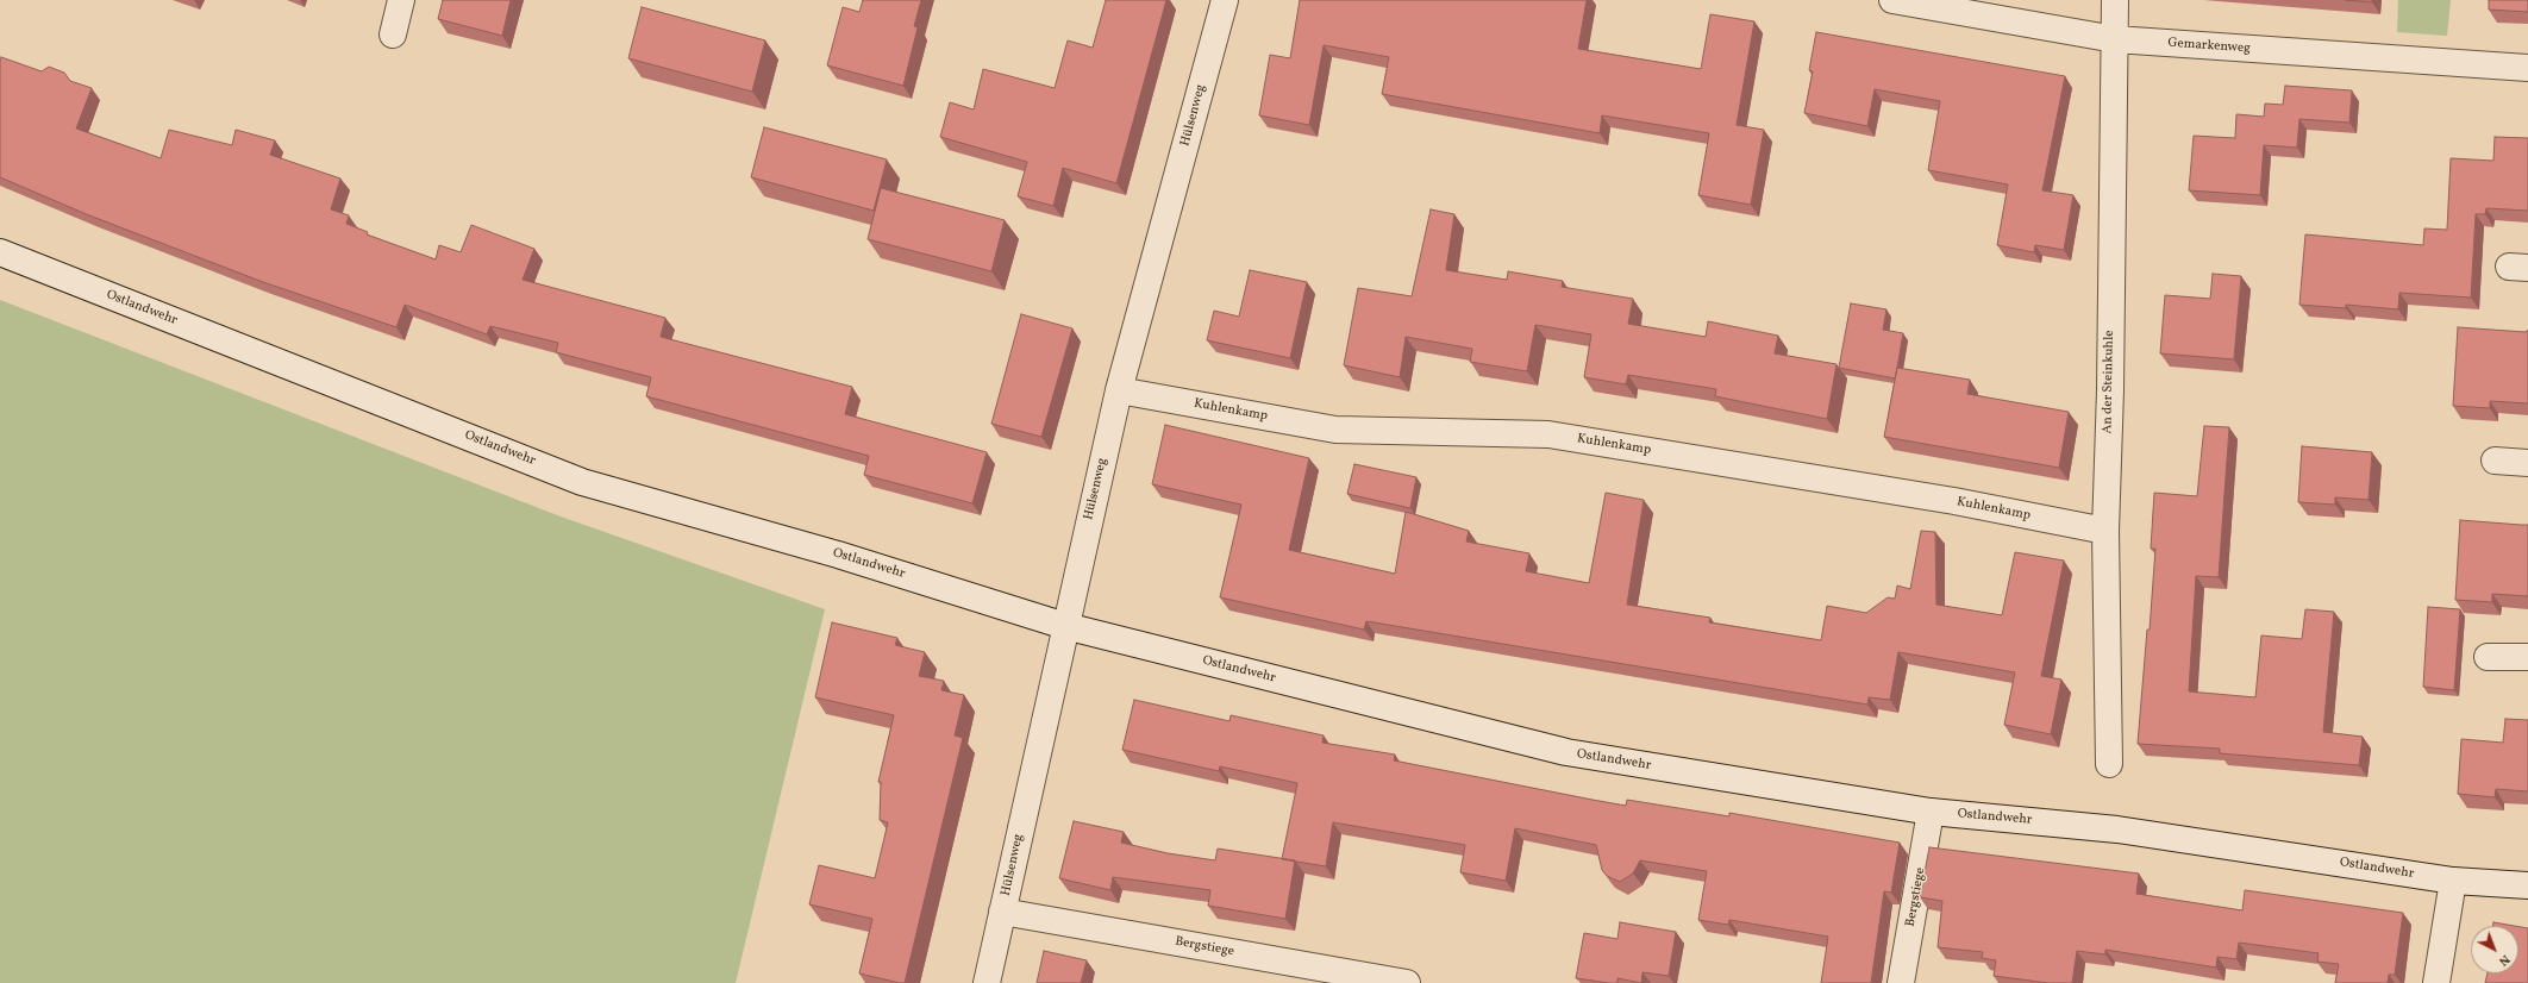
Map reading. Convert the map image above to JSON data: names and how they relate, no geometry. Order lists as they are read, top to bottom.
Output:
{
  "streets": {
    "street": [
      "Gemarkenweg",
      "Hülsenweg",
      "Ostlandwehr",
      "An der Steinkuhle",
      "Kuhlenkamp",
      "Bergstiege"
    ]
  },
  "crossings": [
    ["Gemarkenweg", "An der Steinkuhle"],
    ["Hülsenweg", "Ostlandwehr"],
    ["Hülsenweg", "Kuhlenkamp"],
    ["Hülsenweg", "Bergstiege"],
    ["Ostlandwehr", "Bergstiege"],
    ["An der Steinkuhle", "Kuhlenkamp"]
  ],
  "north": "bottom right"
}
